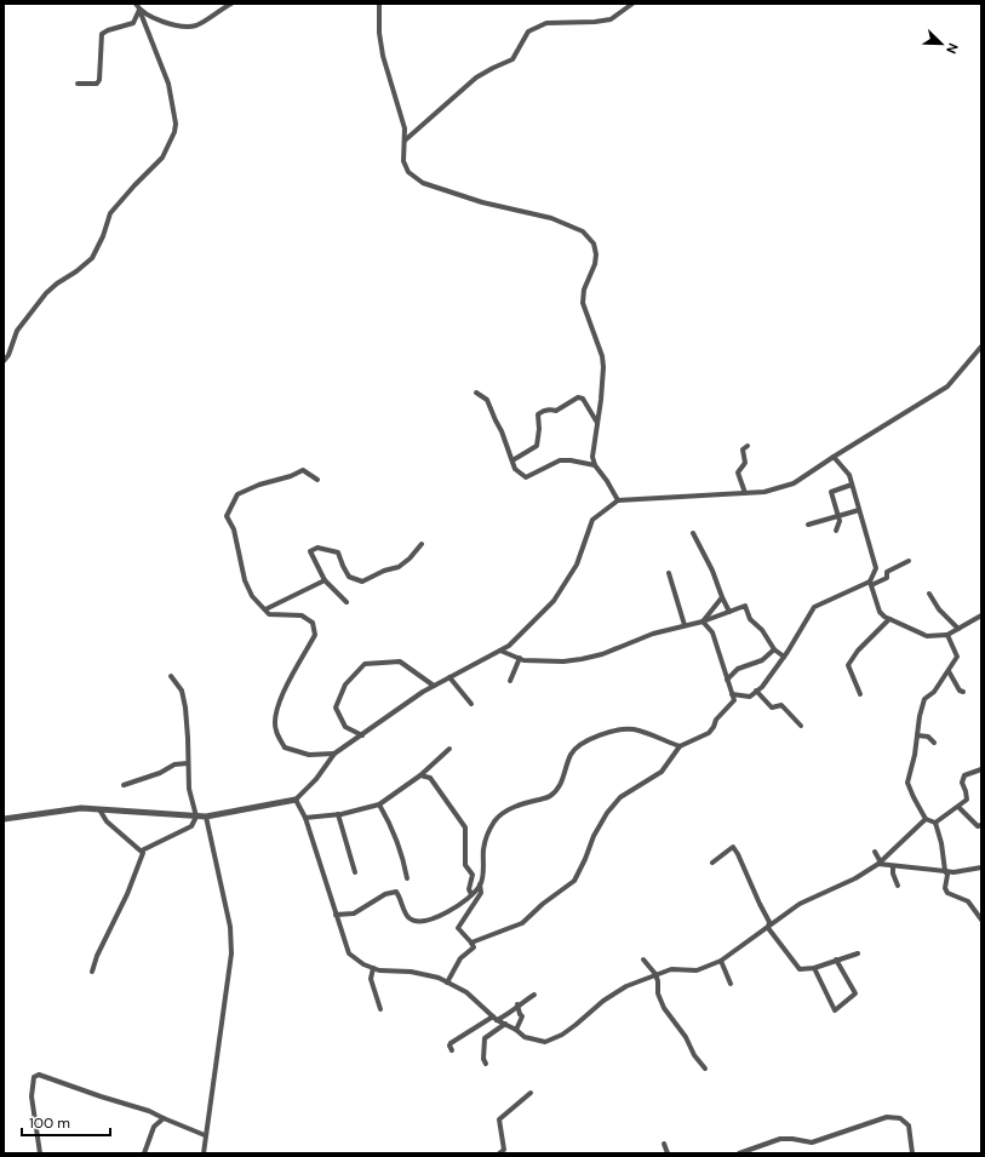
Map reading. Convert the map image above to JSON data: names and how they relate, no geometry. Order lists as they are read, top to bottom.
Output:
{
  "scale_bar": "100 m",
  "north": "bottom right"
}
